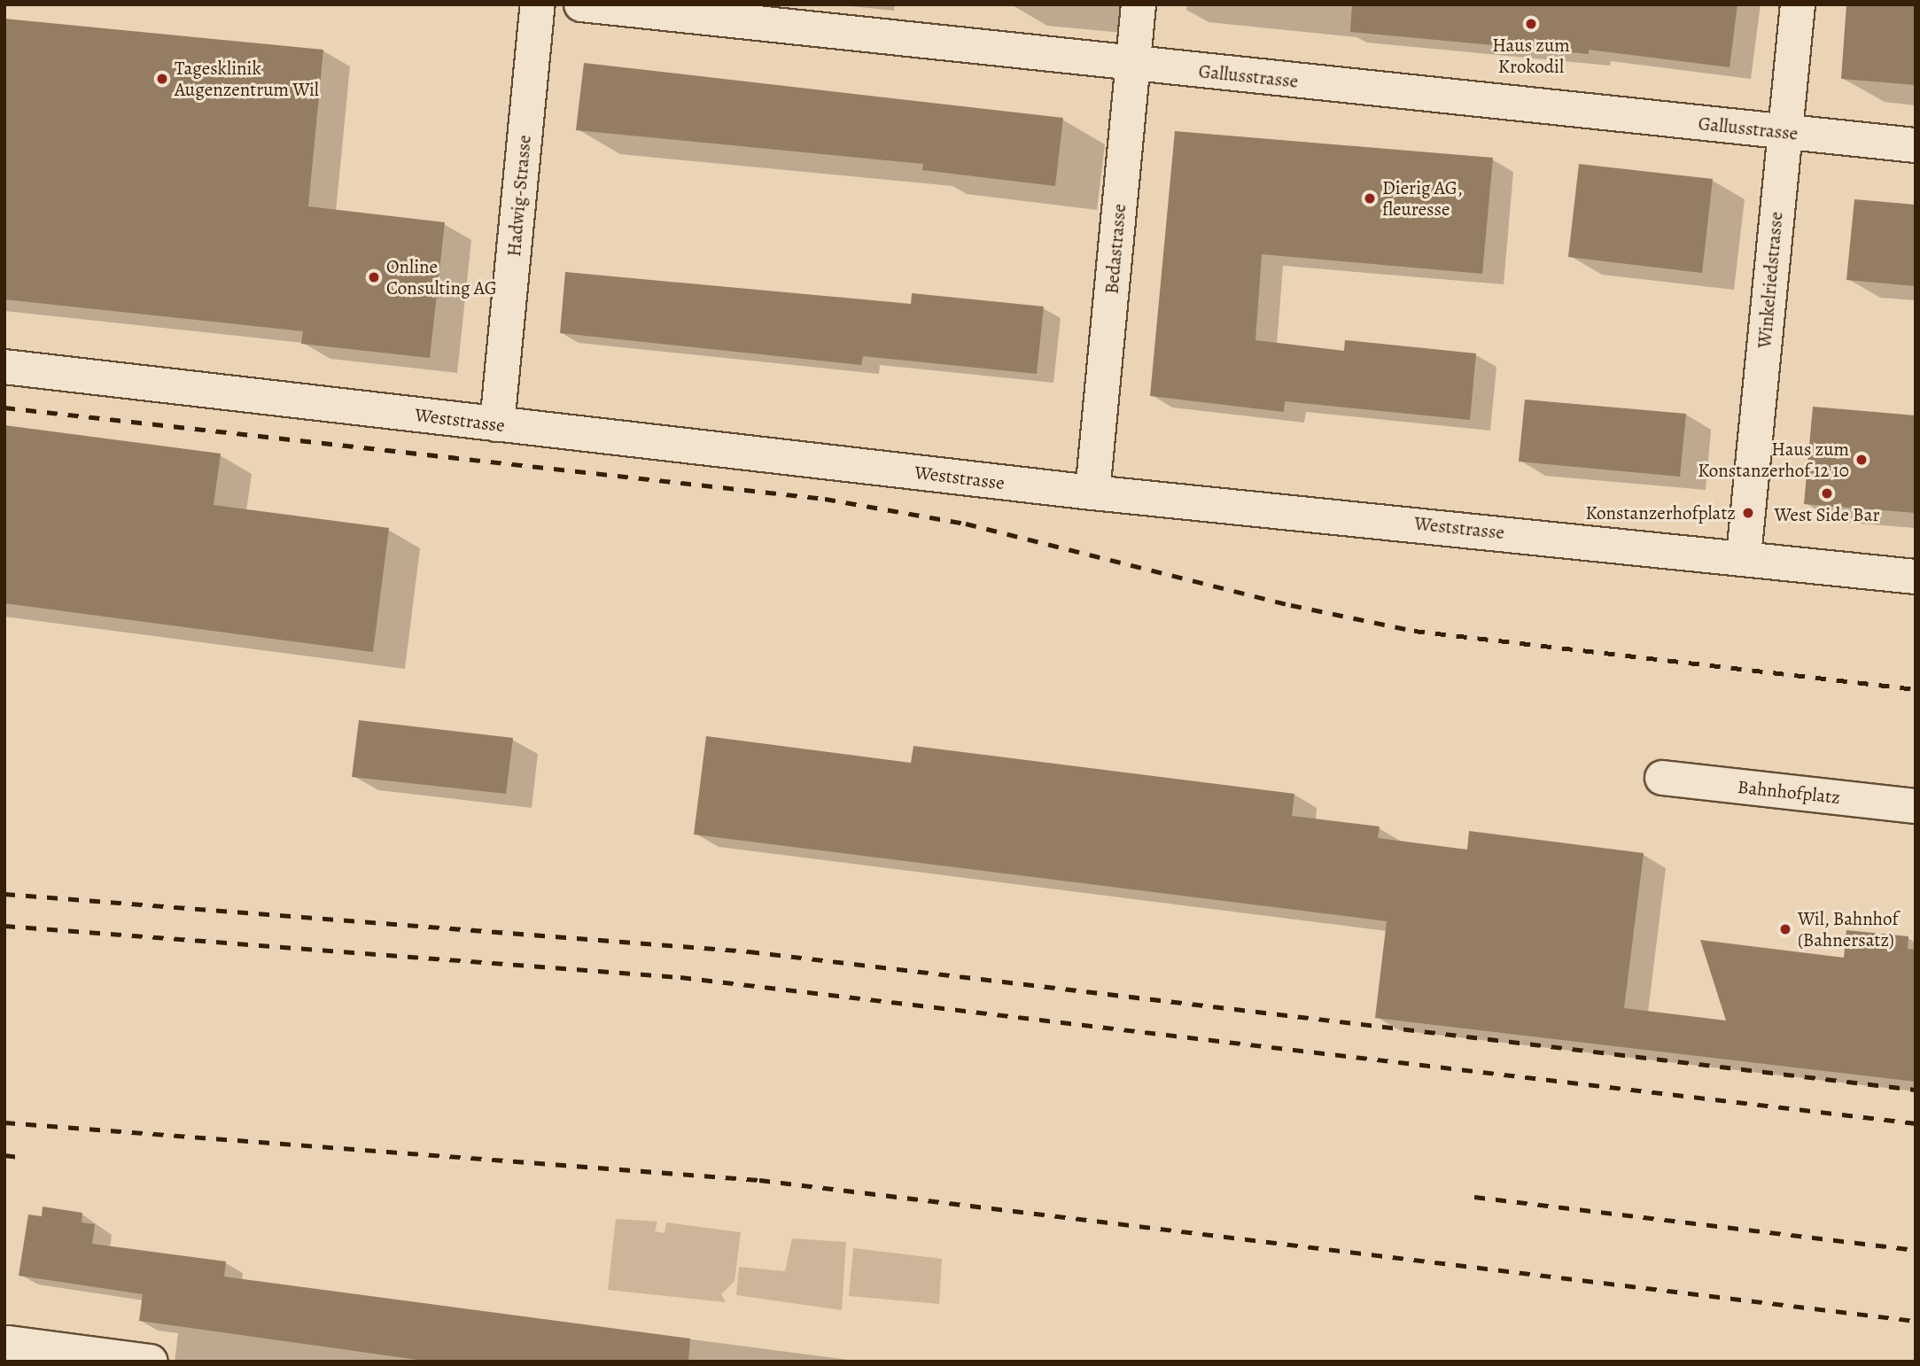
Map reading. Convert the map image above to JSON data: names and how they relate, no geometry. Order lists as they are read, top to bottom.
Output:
{
  "streets": {
    "street": [
      "Gallusstrasse",
      "Hadwig-Strasse",
      "Bedastrasse",
      "Winkelriedstrasse",
      "Weststrasse",
      "Bahnhofplatz"
    ]
  },
  "crossings": [
    ["Gallusstrasse", "Bedastrasse"],
    ["Gallusstrasse", "Winkelriedstrasse"],
    ["Hadwig-Strasse", "Weststrasse"],
    ["Bedastrasse", "Weststrasse"],
    ["Winkelriedstrasse", "Weststrasse"]
  ],
  "places": [
    "Haus zum Krokodil",
    "Tagesklinik Augenzentrum Wil",
    "Dierig AG, fleuresse",
    "Online Consulting AG",
    "Haus zum Konstanzerhof 12 10",
    "West Side Bar",
    "Konstanzerhofplatz",
    "Wil, Bahnhof (Bahnersatz)"
  ]
}
